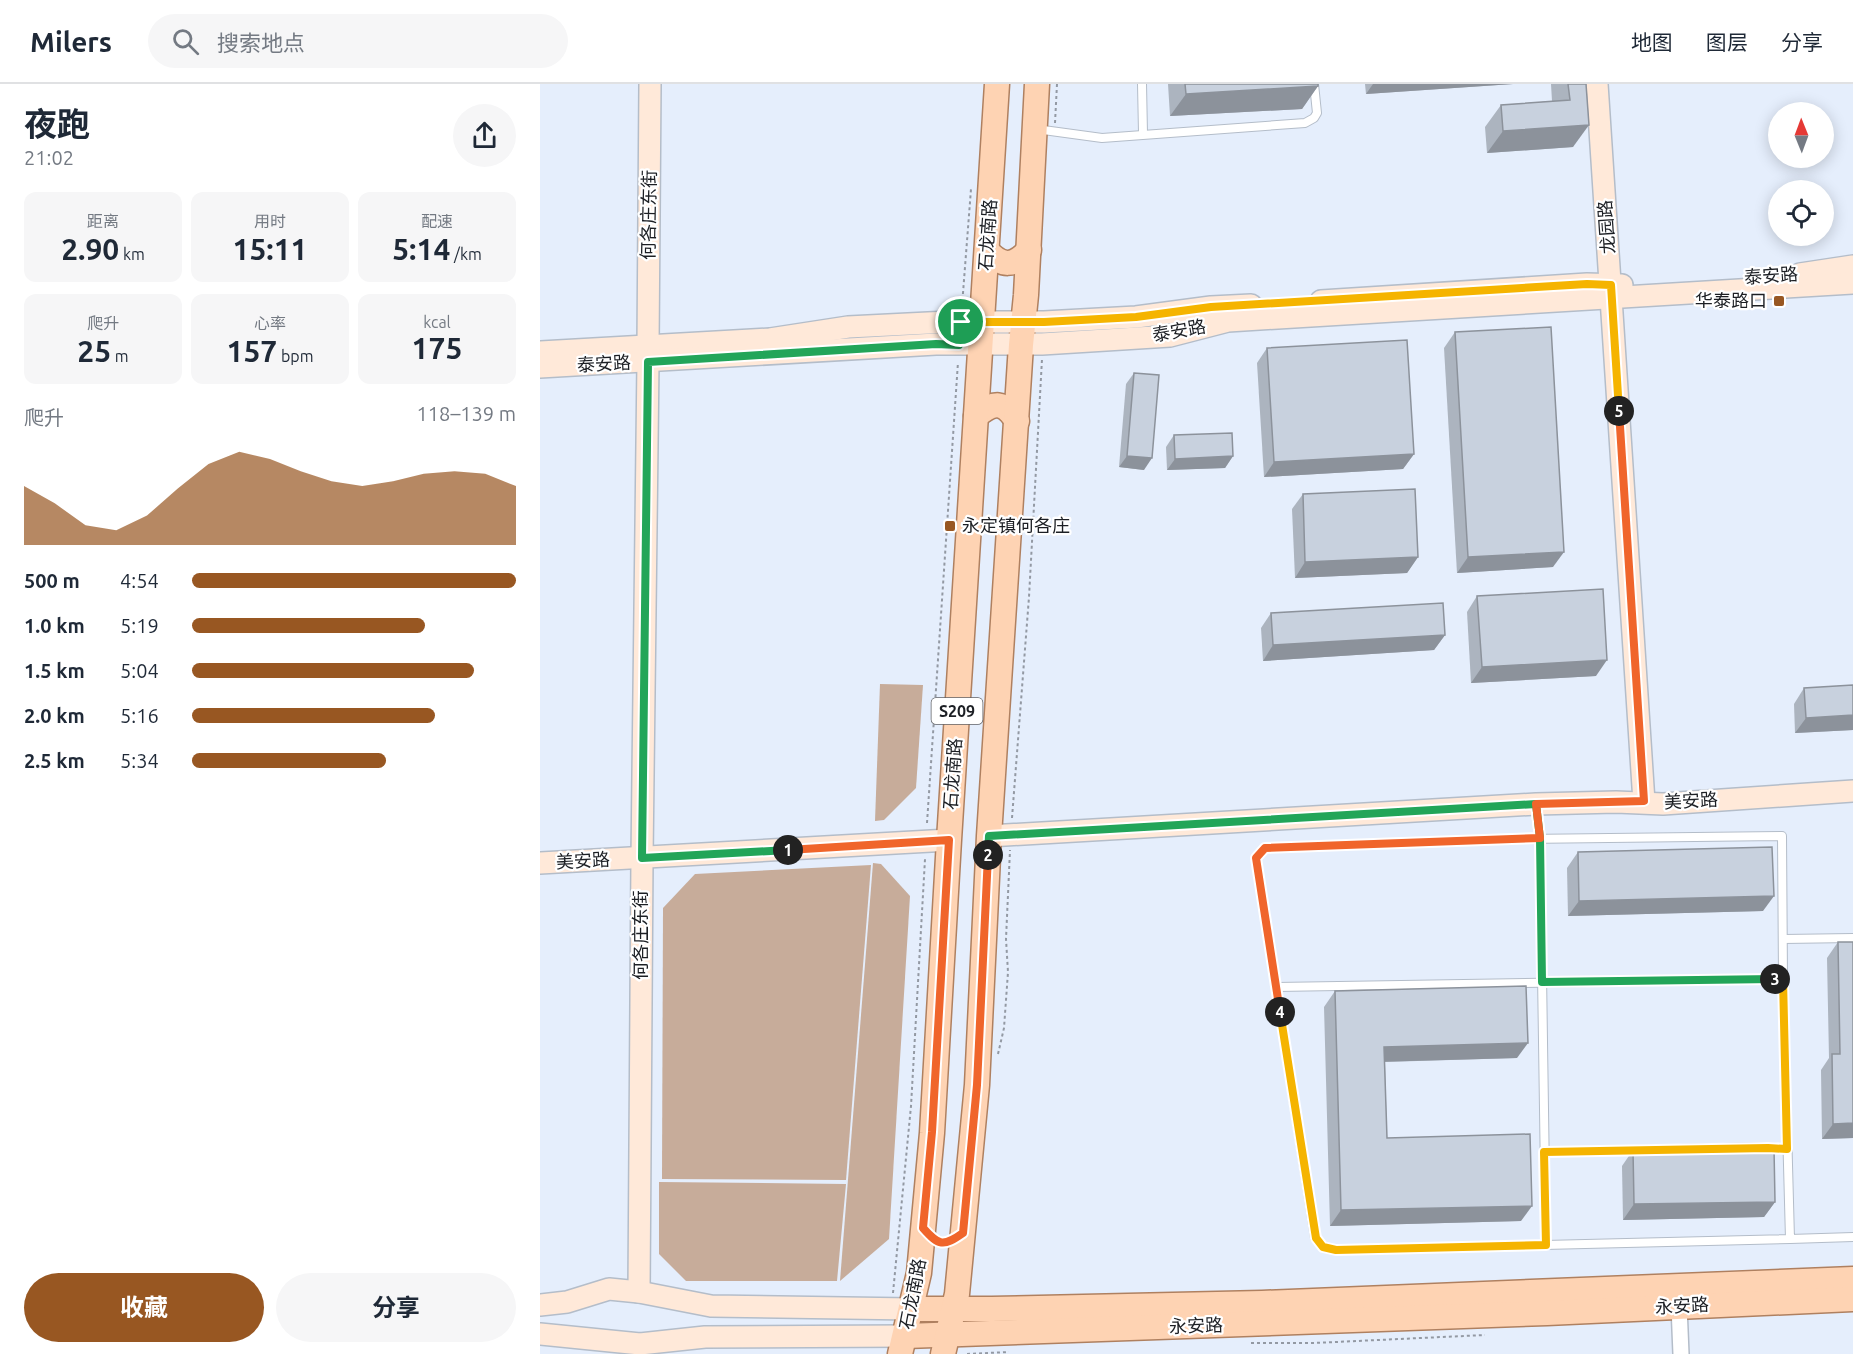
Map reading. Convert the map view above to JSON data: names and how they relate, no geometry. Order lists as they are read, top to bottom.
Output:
{
  "streets": {
    "main road": ["石龙南路", "S209", "永安路"],
    "street": [
      "何各庄东街",
      "龙园路",
      "泰安路",
      "美安路"
    ]
  },
  "crossings": [
    ["何各庄东街", "泰安路"],
    ["何各庄东街", "美安路"],
    ["龙园路", "泰安路"],
    ["龙园路", "美安路"],
    ["石龙南路", "泰安路"],
    ["石龙南路", "美安路"],
    ["石龙南路", "永安路"],
    ["泰安路", "S209"],
    ["S209", "美安路"],
    ["S209", "永安路"]
  ],
  "places": {
    "transit": ["华泰路口", "永定镇何各庄"]
  },
  "north": "top",
  "page": {
    "header": "Milers",
    "search": "搜索地点",
    "nav": ["地图", "图层", "分享"],
    "heading": ["夜跑", "21:02"],
    "stats": [
      ["距离", "2.90 km"],
      ["用时", "15:11"],
      ["配速", "5:14 /km"],
      ["爬升", "25 m"],
      ["心率", "157 bpm"],
      ["kcal", "175"]
    ],
    "chart": ["爬升", "118–139 m"],
    "pins": [
      "5",
      "1",
      "2",
      "3",
      "4"
    ],
    "list": [
      {
        "name": "500 m",
        "note": "4:54"
      },
      {
        "name": "1.0 km",
        "note": "5:19"
      },
      {
        "name": "1.5 km",
        "note": "5:04"
      },
      {
        "name": "2.0 km",
        "note": "5:16"
      },
      {
        "name": "2.5 km",
        "note": "5:34"
      }
    ],
    "buttons": ["收藏", "分享"]
  }
}
